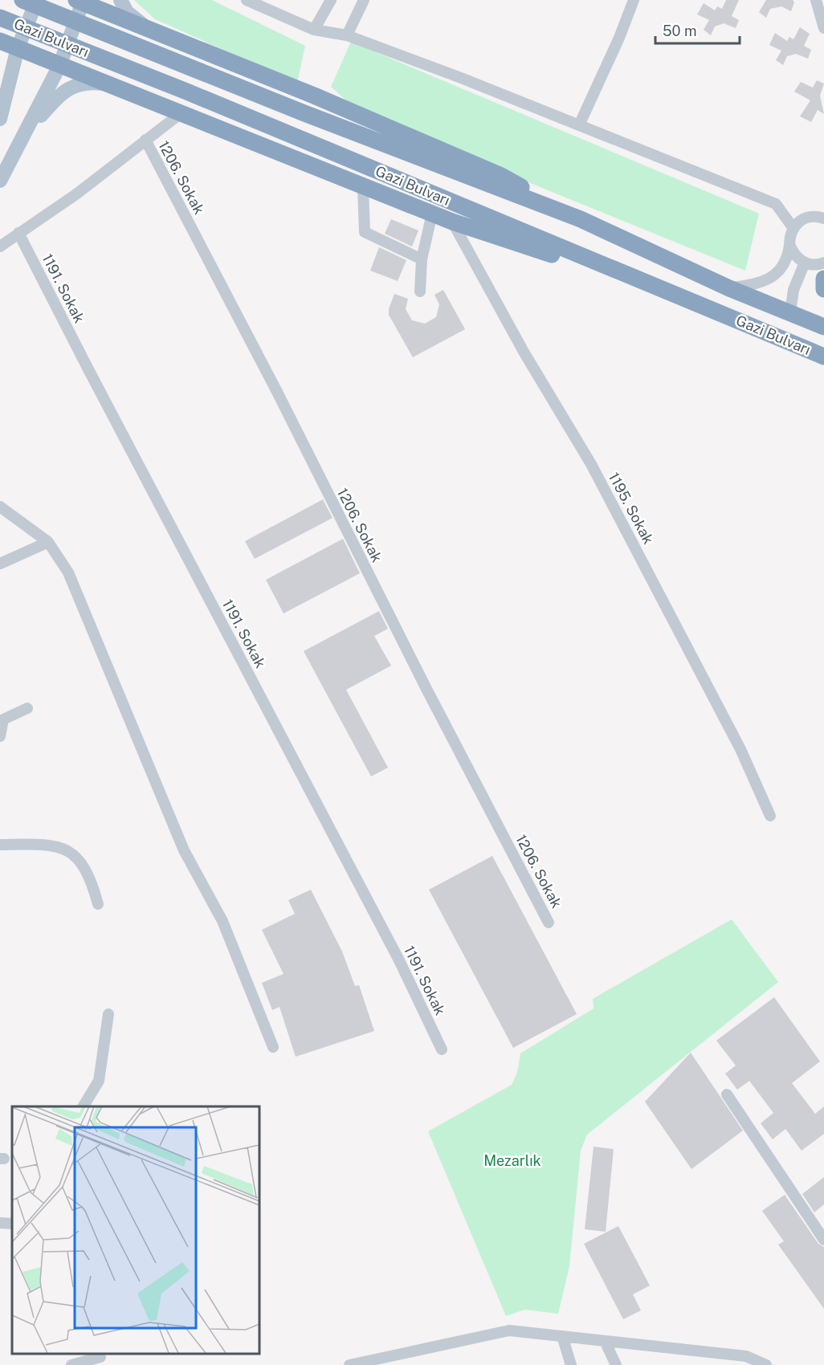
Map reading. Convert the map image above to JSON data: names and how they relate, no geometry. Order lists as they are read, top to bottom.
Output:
{
  "streets": {
    "highway": ["Gazi Bulvarı"],
    "street": ["1206. Sokak", "1191. Sokak", "1195. Sokak"]
  },
  "parks": ["Mezarlık"],
  "scale_bar": "50 m"
}
